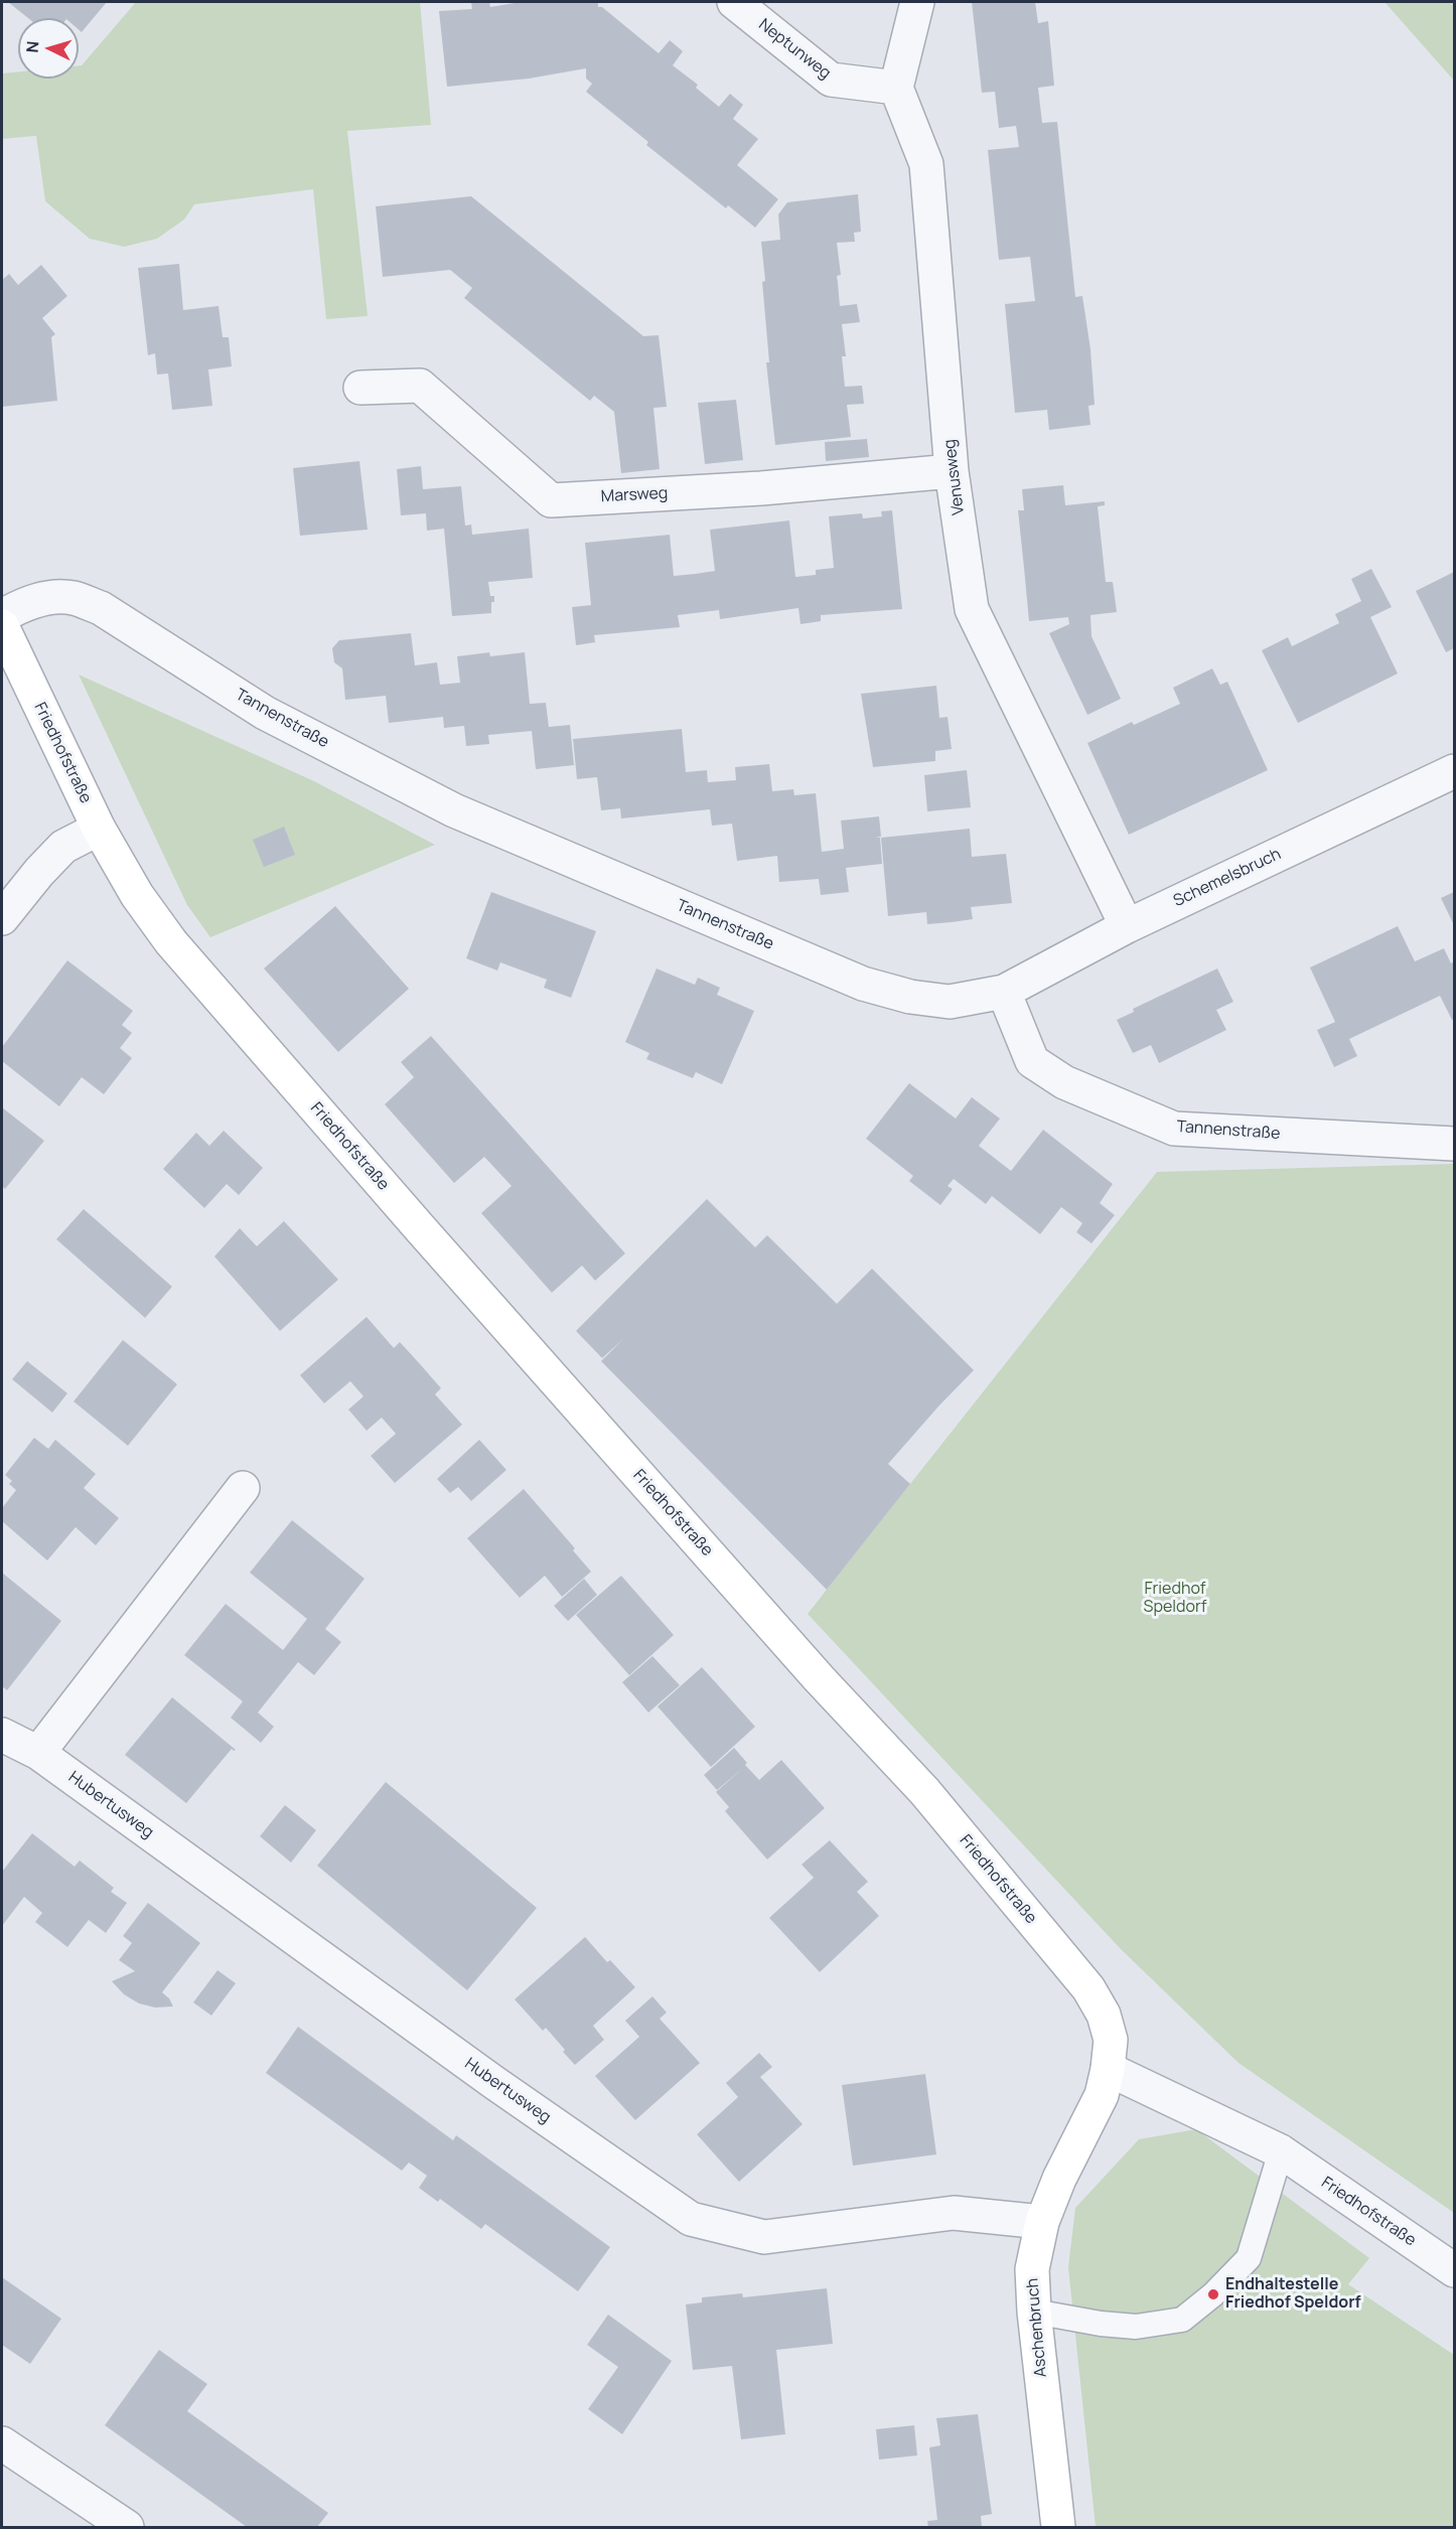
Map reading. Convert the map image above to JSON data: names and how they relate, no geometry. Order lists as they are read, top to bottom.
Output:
{
  "streets": {
    "street": [
      "Neptunweg",
      "Venusweg",
      "Marsweg",
      "Tannenstraße",
      "Friedhofstraße",
      "Schemelsbruch",
      "Hubertusweg",
      "Aschenbruch"
    ]
  },
  "crossings": [
    ["Neptunweg", "Venusweg"],
    ["Venusweg", "Marsweg"],
    ["Venusweg", "Schemelsbruch"],
    ["Tannenstraße", "Schemelsbruch"],
    ["Friedhofstraße", "Aschenbruch"],
    ["Hubertusweg", "Aschenbruch"]
  ],
  "parks": ["Friedhof Speldorf"],
  "places": ["Endhaltestelle Friedhof Speldorf"],
  "north": "left"
}
